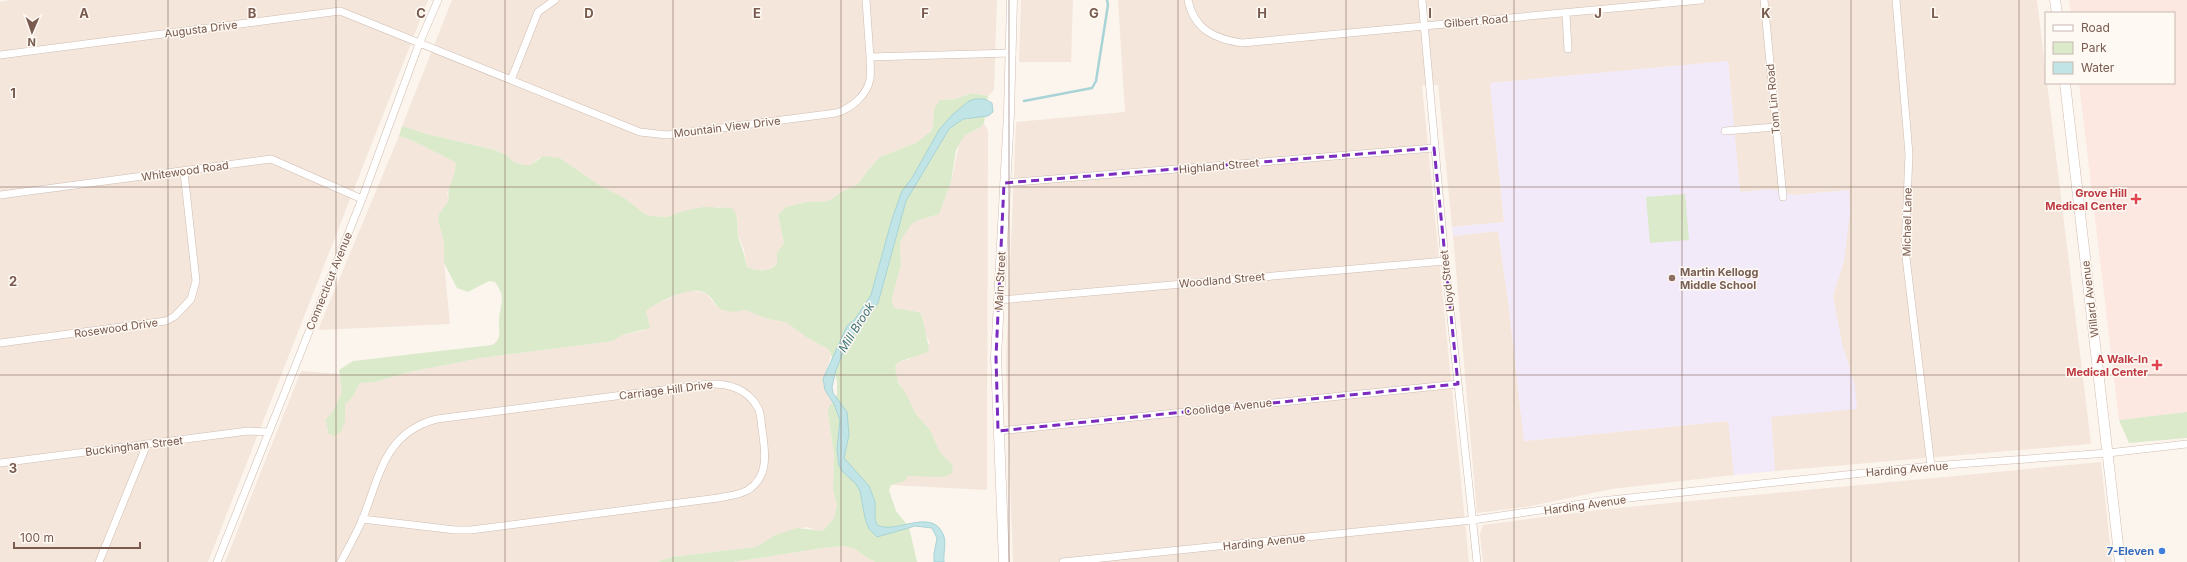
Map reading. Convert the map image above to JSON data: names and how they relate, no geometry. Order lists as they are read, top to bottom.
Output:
{
  "streets": {
    "main road": ["Main Street", "Willard Avenue"],
    "street": [
      "Gilbert Road",
      "Augusta Drive",
      "Tom Lin Road",
      "Mountain View Drive",
      "Highland Street",
      "Whitewood Road",
      "Michael Lane",
      "Woodland Street",
      "Connecticut Avenue",
      "Lloyd Street",
      "Rosewood Drive",
      "Carriage Hill Drive",
      "Coolidge Avenue",
      "Buckingham Street",
      "Harding Avenue"
    ]
  },
  "crossings": [
    ["Gilbert Road", "Lloyd Street"],
    ["Augusta Drive", "Mountain View Drive"],
    ["Augusta Drive", "Connecticut Avenue"],
    ["Mountain View Drive", "Connecticut Avenue"],
    ["Highland Street", "Main Street"],
    ["Highland Street", "Lloyd Street"],
    ["Whitewood Road", "Connecticut Avenue"],
    ["Whitewood Road", "Rosewood Drive"],
    ["Michael Lane", "Harding Avenue"],
    ["Woodland Street", "Main Street"],
    ["Woodland Street", "Lloyd Street"],
    ["Connecticut Avenue", "Buckingham Street"],
    ["Main Street", "Coolidge Avenue"],
    ["Lloyd Street", "Coolidge Avenue"],
    ["Lloyd Street", "Harding Avenue"],
    ["Willard Avenue", "Harding Avenue"]
  ],
  "water": ["Mill Brook"],
  "places": {
    "health": ["Grove Hill Medical Center", "A Walk-In Medical Center"],
    "other": ["Martin Kellogg Middle School", "7-Eleven"]
  },
  "legend": ["Road", "Park", "Water"],
  "scale_bar": "100 m",
  "north": "bottom",
  "grid": {
    "columns": [
      "A",
      "B",
      "C",
      "D",
      "E",
      "F",
      "G",
      "H",
      "I",
      "J",
      "K",
      "L"
    ],
    "rows": ["1", "2", "3"]
  }
}
